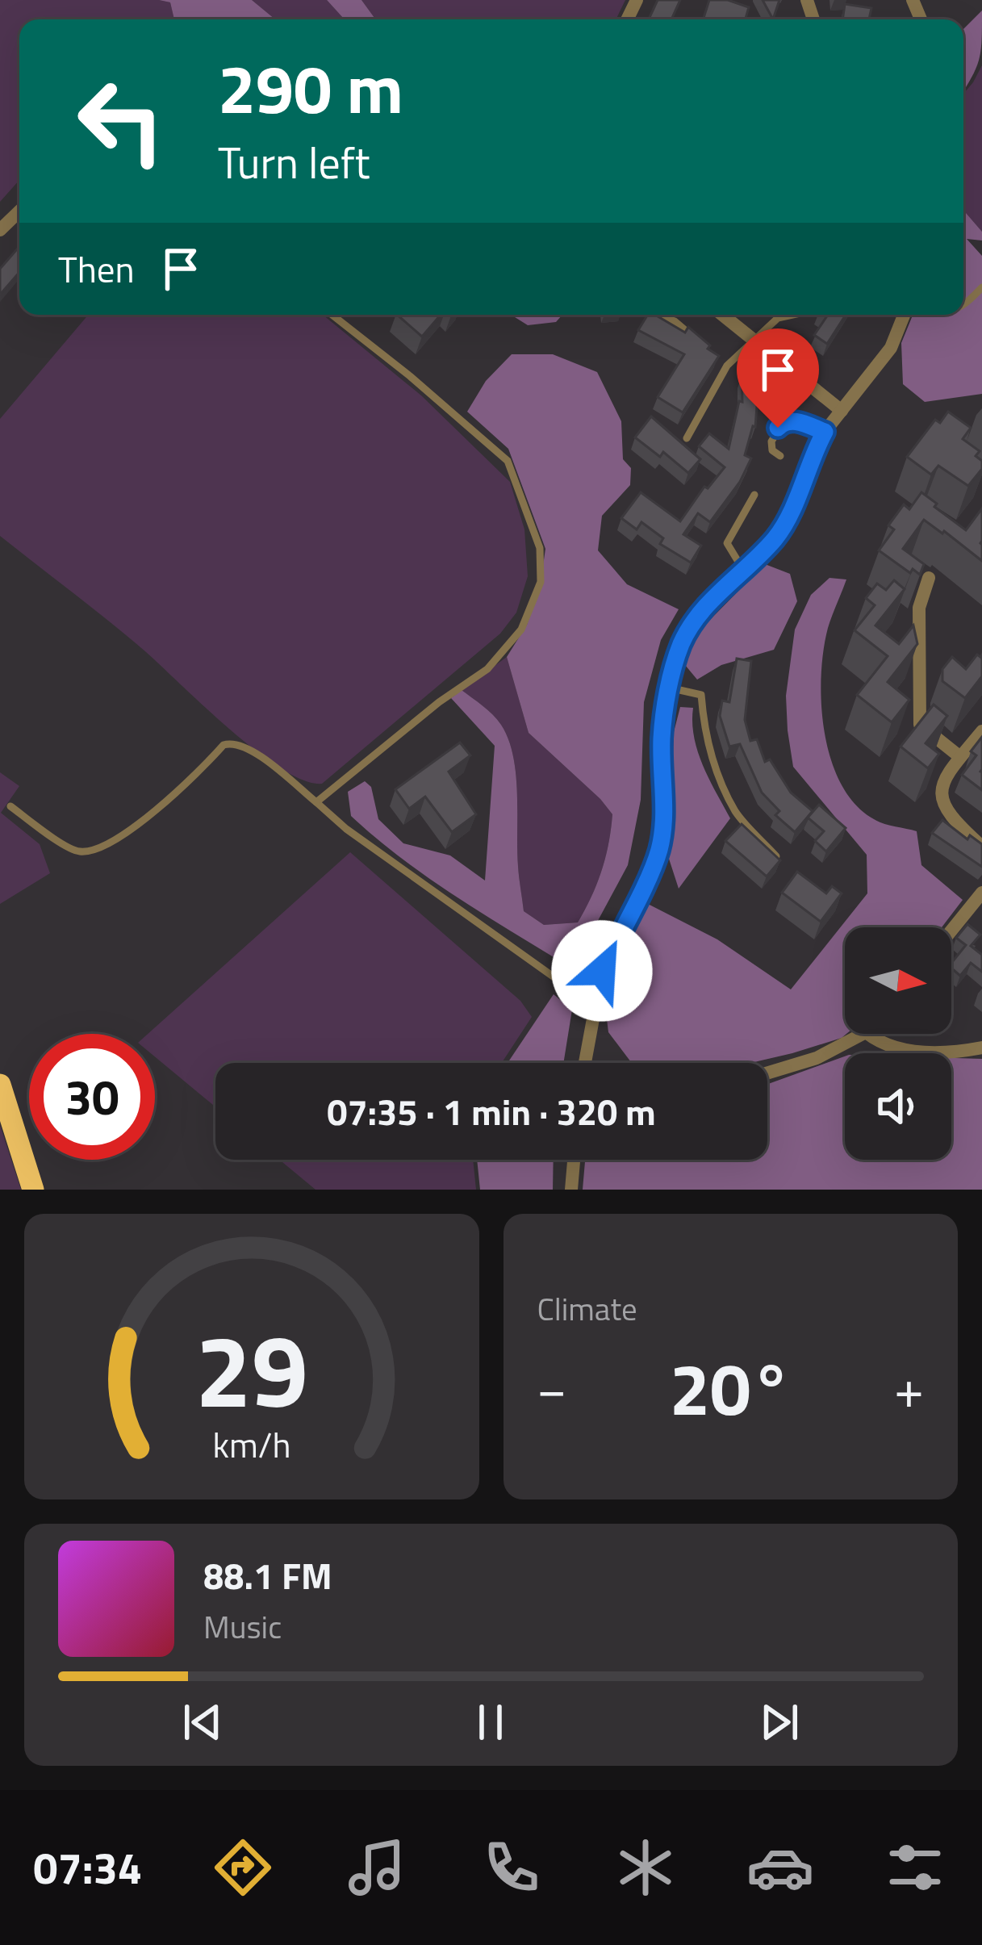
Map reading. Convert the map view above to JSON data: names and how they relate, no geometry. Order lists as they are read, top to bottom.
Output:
{
  "north": "right",
  "page": {
    "turn": ["290 m", "Turn left"],
    "then": "Then",
    "limit": "30",
    "trip": "07:35 · 1 min · 320 m",
    "tile": "Climate",
    "heat": ["−", "20°", "+"],
    "song": ["88.1 FM", "Music"],
    "tabs": "07:34",
    "gauge": ["29", "km/h"]
  }
}
